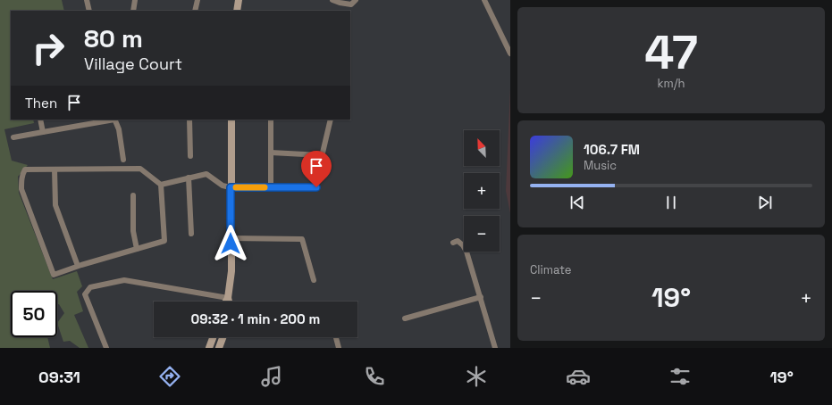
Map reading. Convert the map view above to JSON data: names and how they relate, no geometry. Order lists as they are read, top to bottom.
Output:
{
  "north": "top left",
  "page": {
    "tile": [
      ["47", "km/h"],
      "Climate"
    ],
    "turn": ["80 m", "Village Court"],
    "then": "Then",
    "map_buttons": ["+", "−"],
    "song": ["106.7 FM", "Music"],
    "heat": ["−", "19°", "+"],
    "limit": "50",
    "trip": "09:32 · 1 min · 200 m",
    "tabs": ["09:31", "19°"]
  }
}
